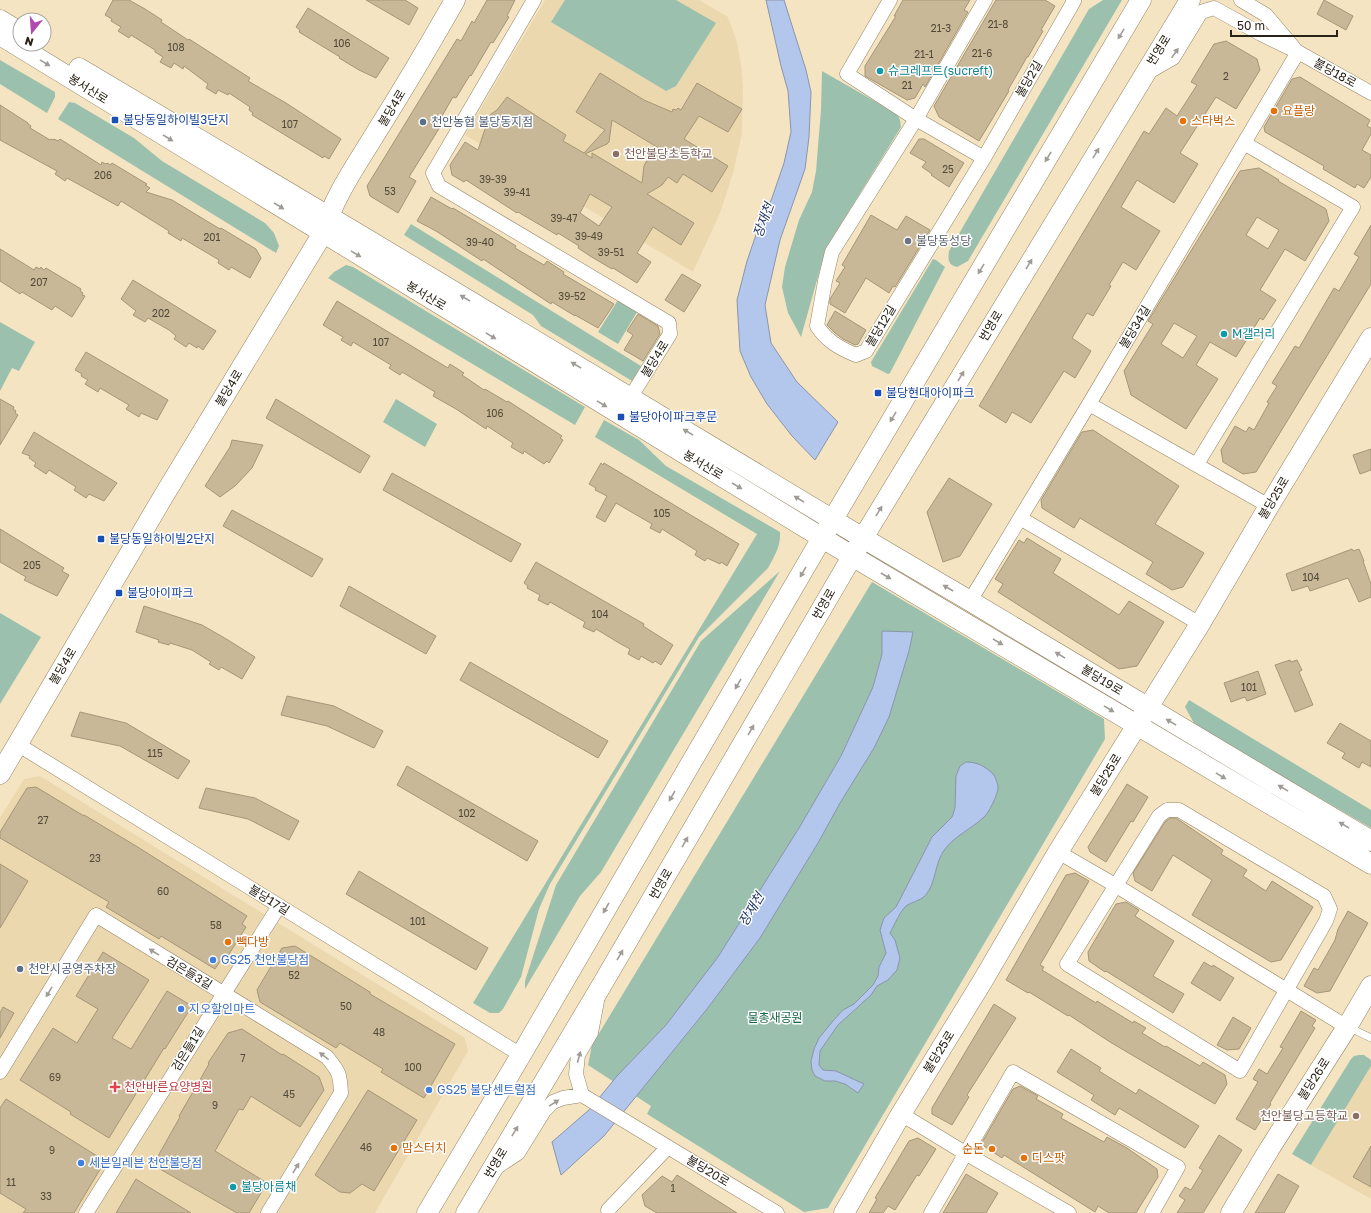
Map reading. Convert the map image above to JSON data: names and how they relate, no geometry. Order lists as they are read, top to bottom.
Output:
{
  "streets": {
    "street": [
      "번영로",
      "불당18로",
      "불당2길",
      "봉서산로",
      "불당4로",
      "불당12길",
      "불당34길",
      "불당25로",
      "불당19로",
      "불당17길",
      "검은들3길",
      "검은들1길",
      "불당26로",
      "불당20로"
    ]
  },
  "crossings": [
    ["번영로", "불당18로"],
    ["번영로", "봉서산로"],
    ["번영로", "불당19로"],
    ["불당18로", "불당34길"],
    ["불당2길", "불당12길"],
    ["봉서산로", "불당4로"],
    ["봉서산로", "불당19로"],
    ["불당4로", "불당17길"],
    ["불당34길", "불당19로"],
    ["불당25로", "불당19로"],
    ["불당17길", "검은들1길"],
    ["검은들3길", "검은들1길"]
  ],
  "water": ["장재천"],
  "parks": ["물총새공원"],
  "places": {
    "other": [
      "슈크레프트(sucreft)",
      "요플랑",
      "스타벅스",
      "천안농협 불당동지점",
      "천안불당초등학교",
      "불당동성당",
      "M갤러리",
      "빽다방",
      "GS25 천안불당점",
      "천안시공영주차장",
      "지오할인마트",
      "GS25 불당센트럴점",
      "천안불당고등학교",
      "맘스터치",
      "순돈",
      "디스팟",
      "세븐일레븐 천안불당점",
      "불당아름채"
    ],
    "transit": [
      "불당동일하이빌3단지",
      "불당현대아이파크",
      "불당아이파크후문",
      "불당동일하이빌2단지",
      "불당아이파크"
    ],
    "health": ["천안바른요양병원"]
  },
  "house_numbers": [
    "21-8",
    "21-3",
    "106",
    "108",
    "21-6",
    "21-1",
    "2",
    "21",
    "107",
    "25",
    "206",
    "39-39",
    "53",
    "39-41",
    "39-47",
    "39-49",
    "201",
    "39-40",
    "39-51",
    "207",
    "39-52",
    "202",
    "107",
    "106",
    "105",
    "205",
    "104",
    "104",
    "101",
    "115",
    "102",
    "27",
    "23",
    "60",
    "101",
    "58",
    "52",
    "50",
    "48",
    "7",
    "100",
    "69",
    "45",
    "9",
    "46",
    "9",
    "11",
    "1",
    "33"
  ],
  "scale_bar": "50 m",
  "north": "bottom"
}
